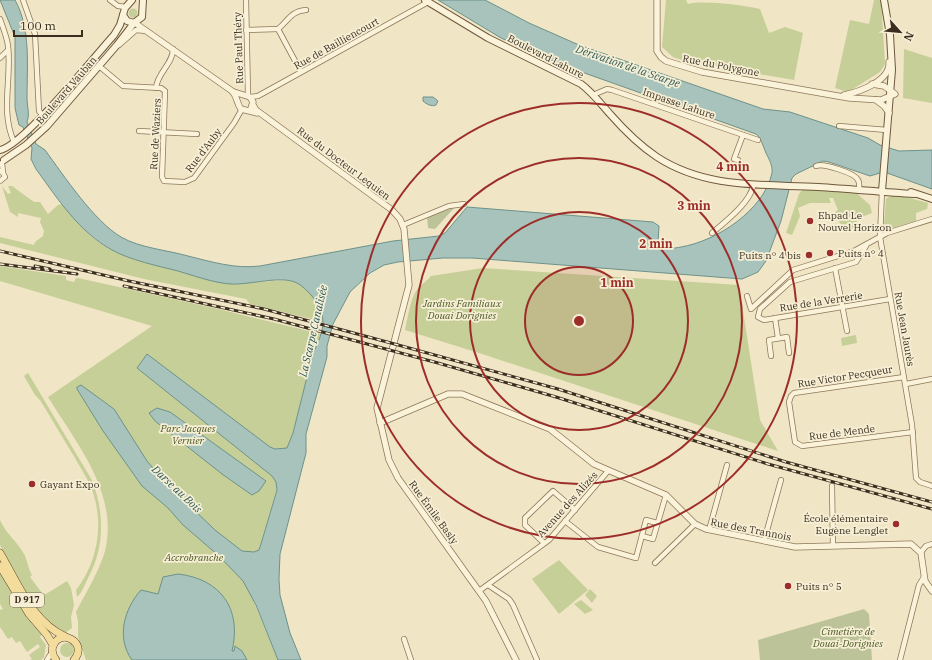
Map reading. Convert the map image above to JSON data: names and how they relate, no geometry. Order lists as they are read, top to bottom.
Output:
{
  "streets": {
    "main road": [
      "Boulevard Lahure",
      "Boulevard Vauban",
      "Rue Jean Jaurès",
      "D 917"
    ],
    "street": [
      "Rue de Bailliencourt",
      "Rue Paul Théry",
      "Rue du Polygone",
      "Impasse Lahure",
      "Rue de Waziers",
      "Rue d'Auby",
      "Rue du Docteur Lequien",
      "Rue de la Verrerie",
      "Rue Victor Pecqueur",
      "Rue de Mende",
      "Avenue des Alizés",
      "Rue Émile Basly",
      "Rue des Trannois"
    ]
  },
  "crossings": [
    ["Rue de Bailliencourt", "Rue Paul Théry"],
    ["Rue de Bailliencourt", "Boulevard Lahure"],
    ["Boulevard Lahure", "Impasse Lahure"],
    ["Boulevard Lahure", "Rue Jean Jaurès"],
    ["Rue de Waziers", "Rue d'Auby"],
    ["Rue d'Auby", "Rue du Docteur Lequien"],
    ["Rue du Docteur Lequien", "Rue Émile Basly"],
    ["Rue de la Verrerie", "Rue Jean Jaurès"],
    ["Rue Jean Jaurès", "Rue Victor Pecqueur"],
    ["Rue Jean Jaurès", "Rue de Mende"],
    ["Rue Victor Pecqueur", "Rue de Mende"],
    ["Avenue des Alizés", "Rue Émile Basly"],
    ["Avenue des Alizés", "Rue des Trannois"],
    ["Rue Émile Basly", "Rue des Trannois"]
  ],
  "water": ["Dérivation de la Scarpe", "La Scarpe Canalisée", "Darse au Bois"],
  "parks": [
    "Jardins Familiaux Douai Dorignies",
    "Parc Jacques Vernier",
    "Accrobranche",
    "Cimetière de Douai-Dorignies"
  ],
  "places": [
    "Ehpad Le Nouvel Horizon",
    "Puits n° 4",
    "Puits n° 4 bis",
    "Gayant Expo",
    "École élémentaire Eugène Lenglet",
    "Puits n° 5"
  ],
  "scale_bar": "100 m",
  "north": "bottom right",
  "rings": [
    "4 min",
    "3 min",
    "2 min",
    "1 min"
  ]
}
